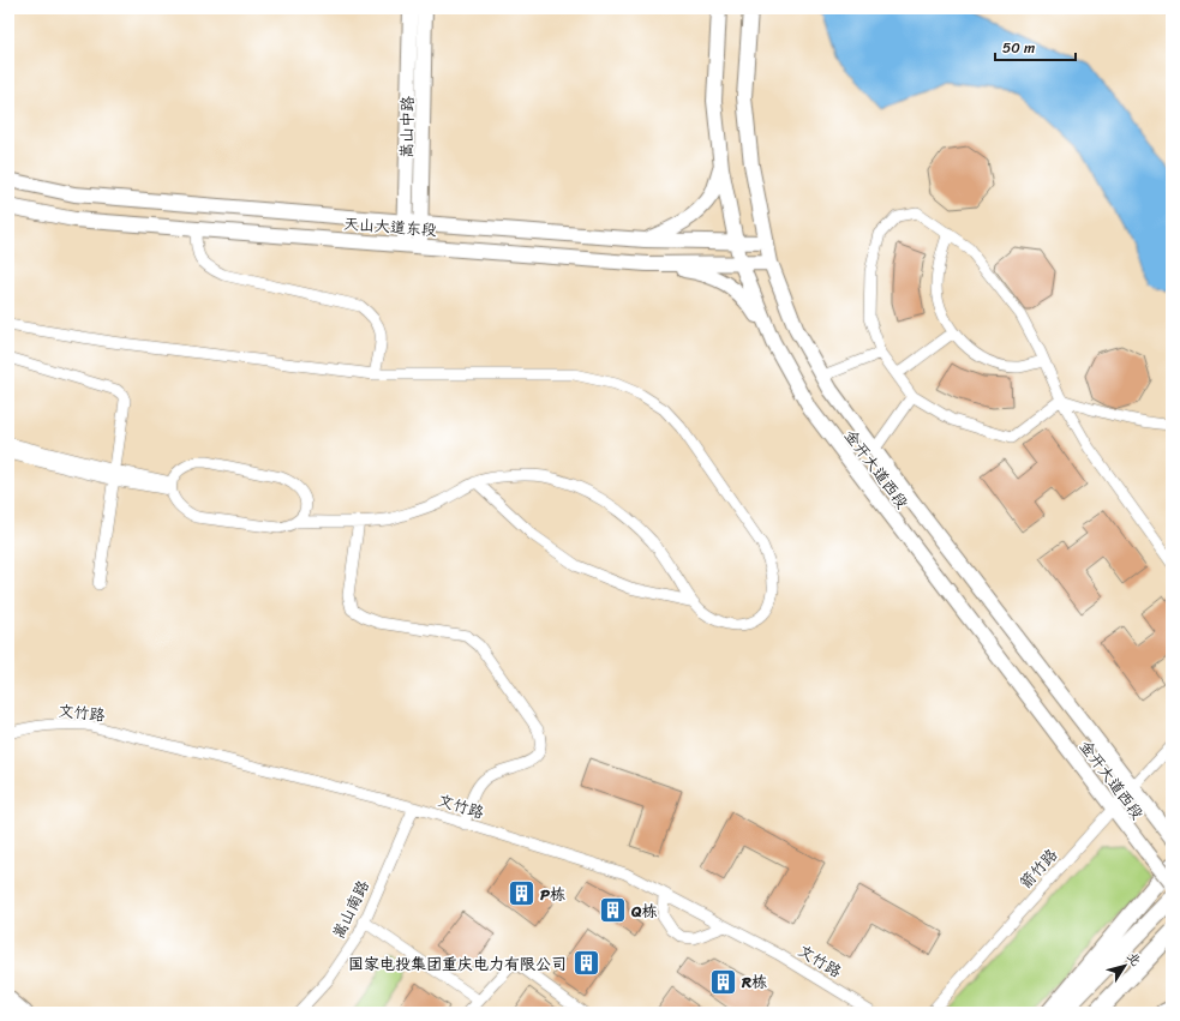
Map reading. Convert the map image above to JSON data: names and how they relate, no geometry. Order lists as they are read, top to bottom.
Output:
{
  "streets": {
    "main road": ["嵩山中路", "天山大道东段", "金开大道西段"],
    "street": ["文竹路", "箭竹路", "嵩山南路"]
  },
  "crossings": [
    ["嵩山中路", "天山大道东段"],
    ["天山大道东段", "金开大道西段"],
    ["金开大道西段", "箭竹路"],
    ["文竹路", "嵩山南路"]
  ],
  "places": {
    "building": [
      "P栋",
      "Q栋",
      "国家电投集团重庆电力有限公司",
      "R栋"
    ]
  },
  "scale_bar": "50 m",
  "north": "top right"
}
